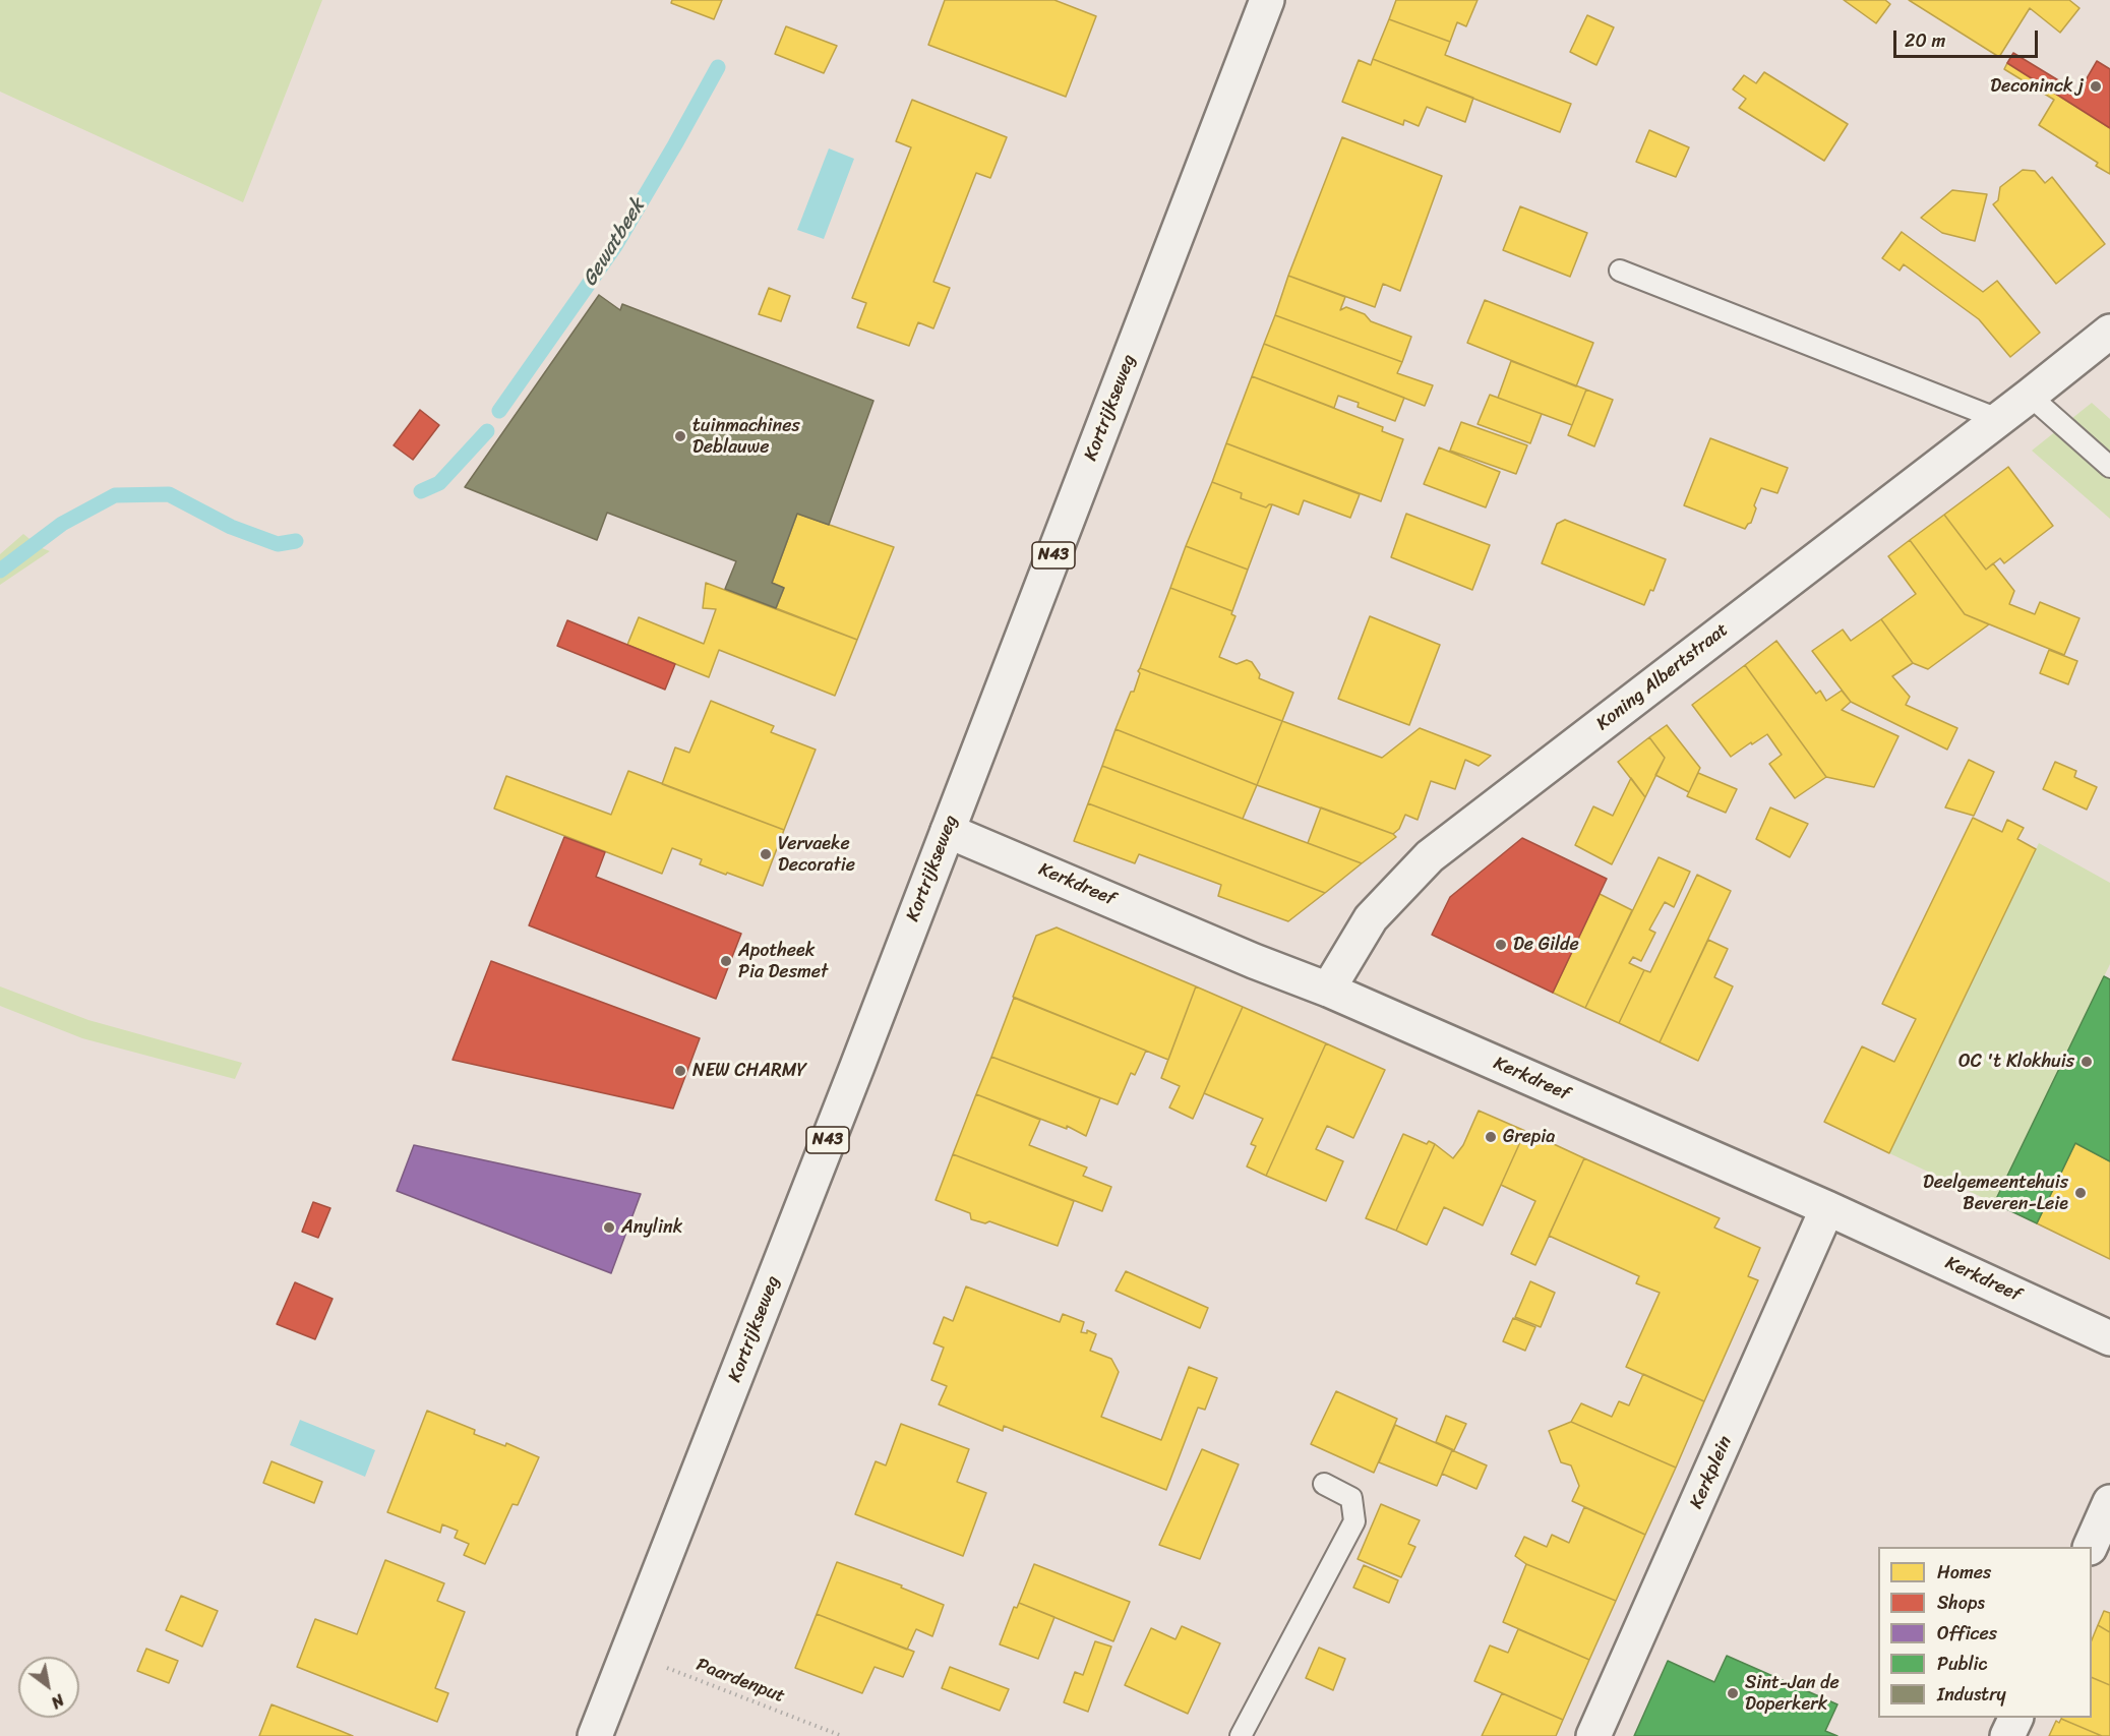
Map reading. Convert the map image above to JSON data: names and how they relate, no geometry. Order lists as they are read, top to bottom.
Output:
{
  "streets": {
    "street": [
      "Kortrijkseweg",
      "N43",
      "Koning Albertstraat",
      "Kerkdreef",
      "Kerkplein"
    ],
    "path": ["Paardenput"]
  },
  "crossings": [
    ["Kortrijkseweg", "Kerkdreef"],
    ["Kortrijkseweg", "Paardenput"],
    ["Koning Albertstraat", "Kerkdreef"],
    ["Kerkdreef", "Kerkplein"]
  ],
  "water": ["Gewatbeek"],
  "places": [
    "Deconinck j",
    "tuinmachines Deblauwe",
    "Vervaeke Decoratie",
    "De Gilde",
    "Apotheek Pia Desmet",
    "OC 't Klokhuis",
    "NEW CHARMY",
    "Grepia",
    "Deelgemeentehuis Beveren-Leie",
    "Anylink",
    "Sint-Jan de Doperkerk"
  ],
  "legend": [
    "Homes",
    "Shops",
    "Offices",
    "Public",
    "Industry"
  ],
  "scale_bar": "20 m",
  "north": "bottom right"
}
